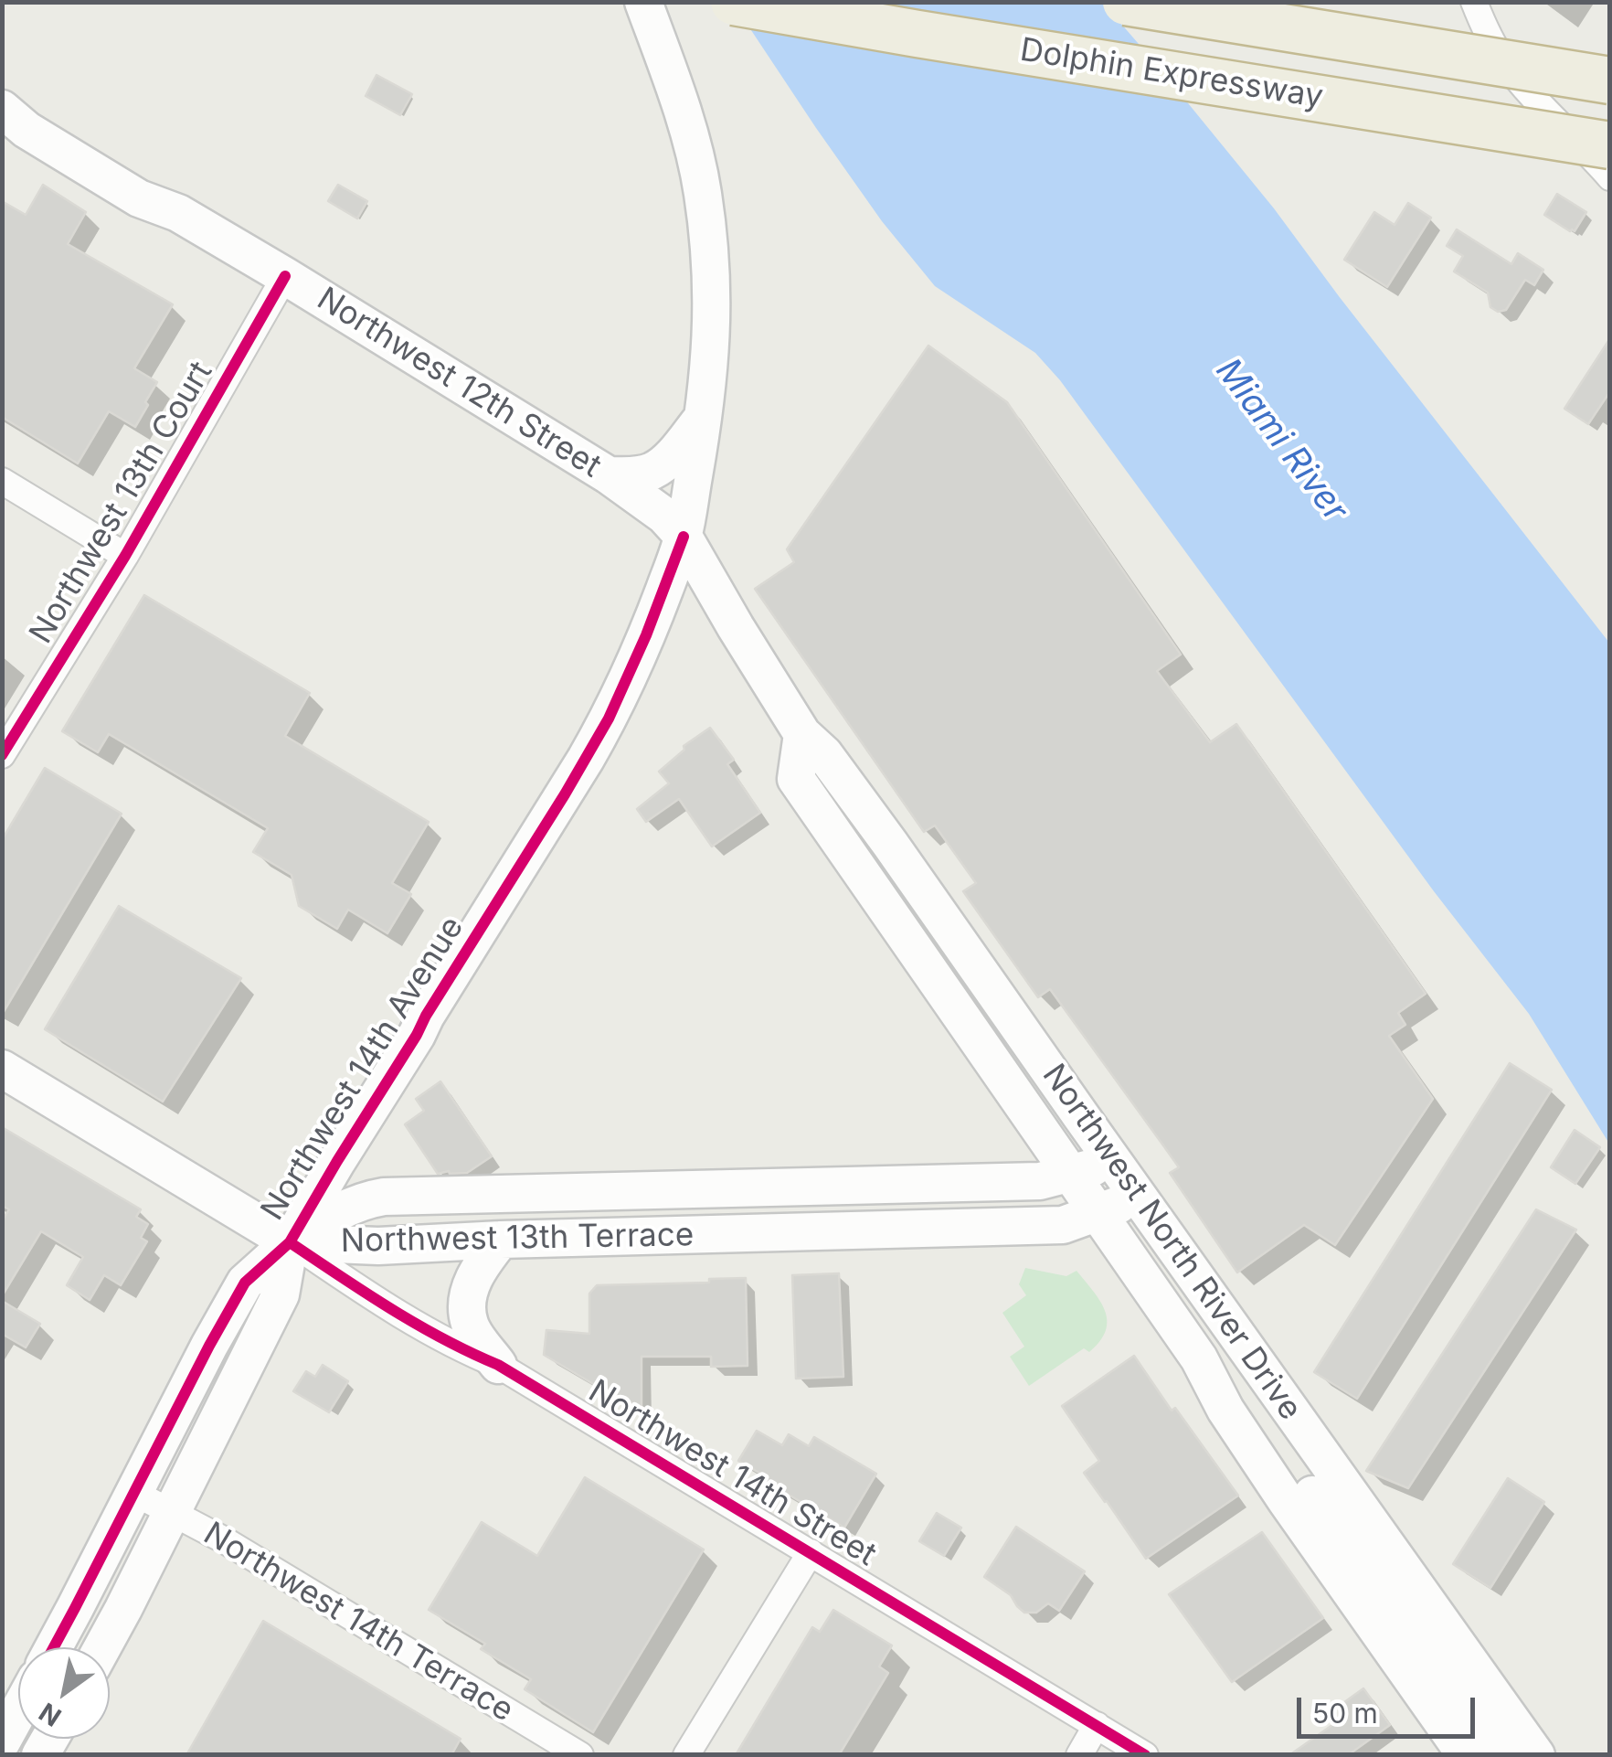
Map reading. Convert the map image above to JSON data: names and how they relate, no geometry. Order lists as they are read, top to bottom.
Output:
{
  "streets": {
    "highway": ["Dolphin Expressway"],
    "main road": [
      "Northwest 12th Street",
      "Northwest 14th Avenue",
      "Northwest 13th Terrace",
      "Northwest North River Drive",
      "Northwest 14th Street"
    ],
    "street": ["Northwest 13th Court", "Northwest 14th Terrace"]
  },
  "crossings": [
    ["Northwest 12th Street", "Northwest 13th Court"],
    ["Northwest 12th Street", "Northwest 14th Avenue"],
    ["Northwest 12th Street", "Northwest North River Drive"],
    ["Northwest 14th Avenue", "Northwest 13th Terrace"],
    ["Northwest 14th Avenue", "Northwest North River Drive"],
    ["Northwest 14th Avenue", "Northwest 14th Street"],
    ["Northwest 14th Avenue", "Northwest 14th Terrace"],
    ["Northwest 13th Terrace", "Northwest North River Drive"],
    ["Northwest 13th Terrace", "Northwest 14th Street"]
  ],
  "water": ["Miami River"],
  "scale_bar": "50 m",
  "north": "bottom left"
}
